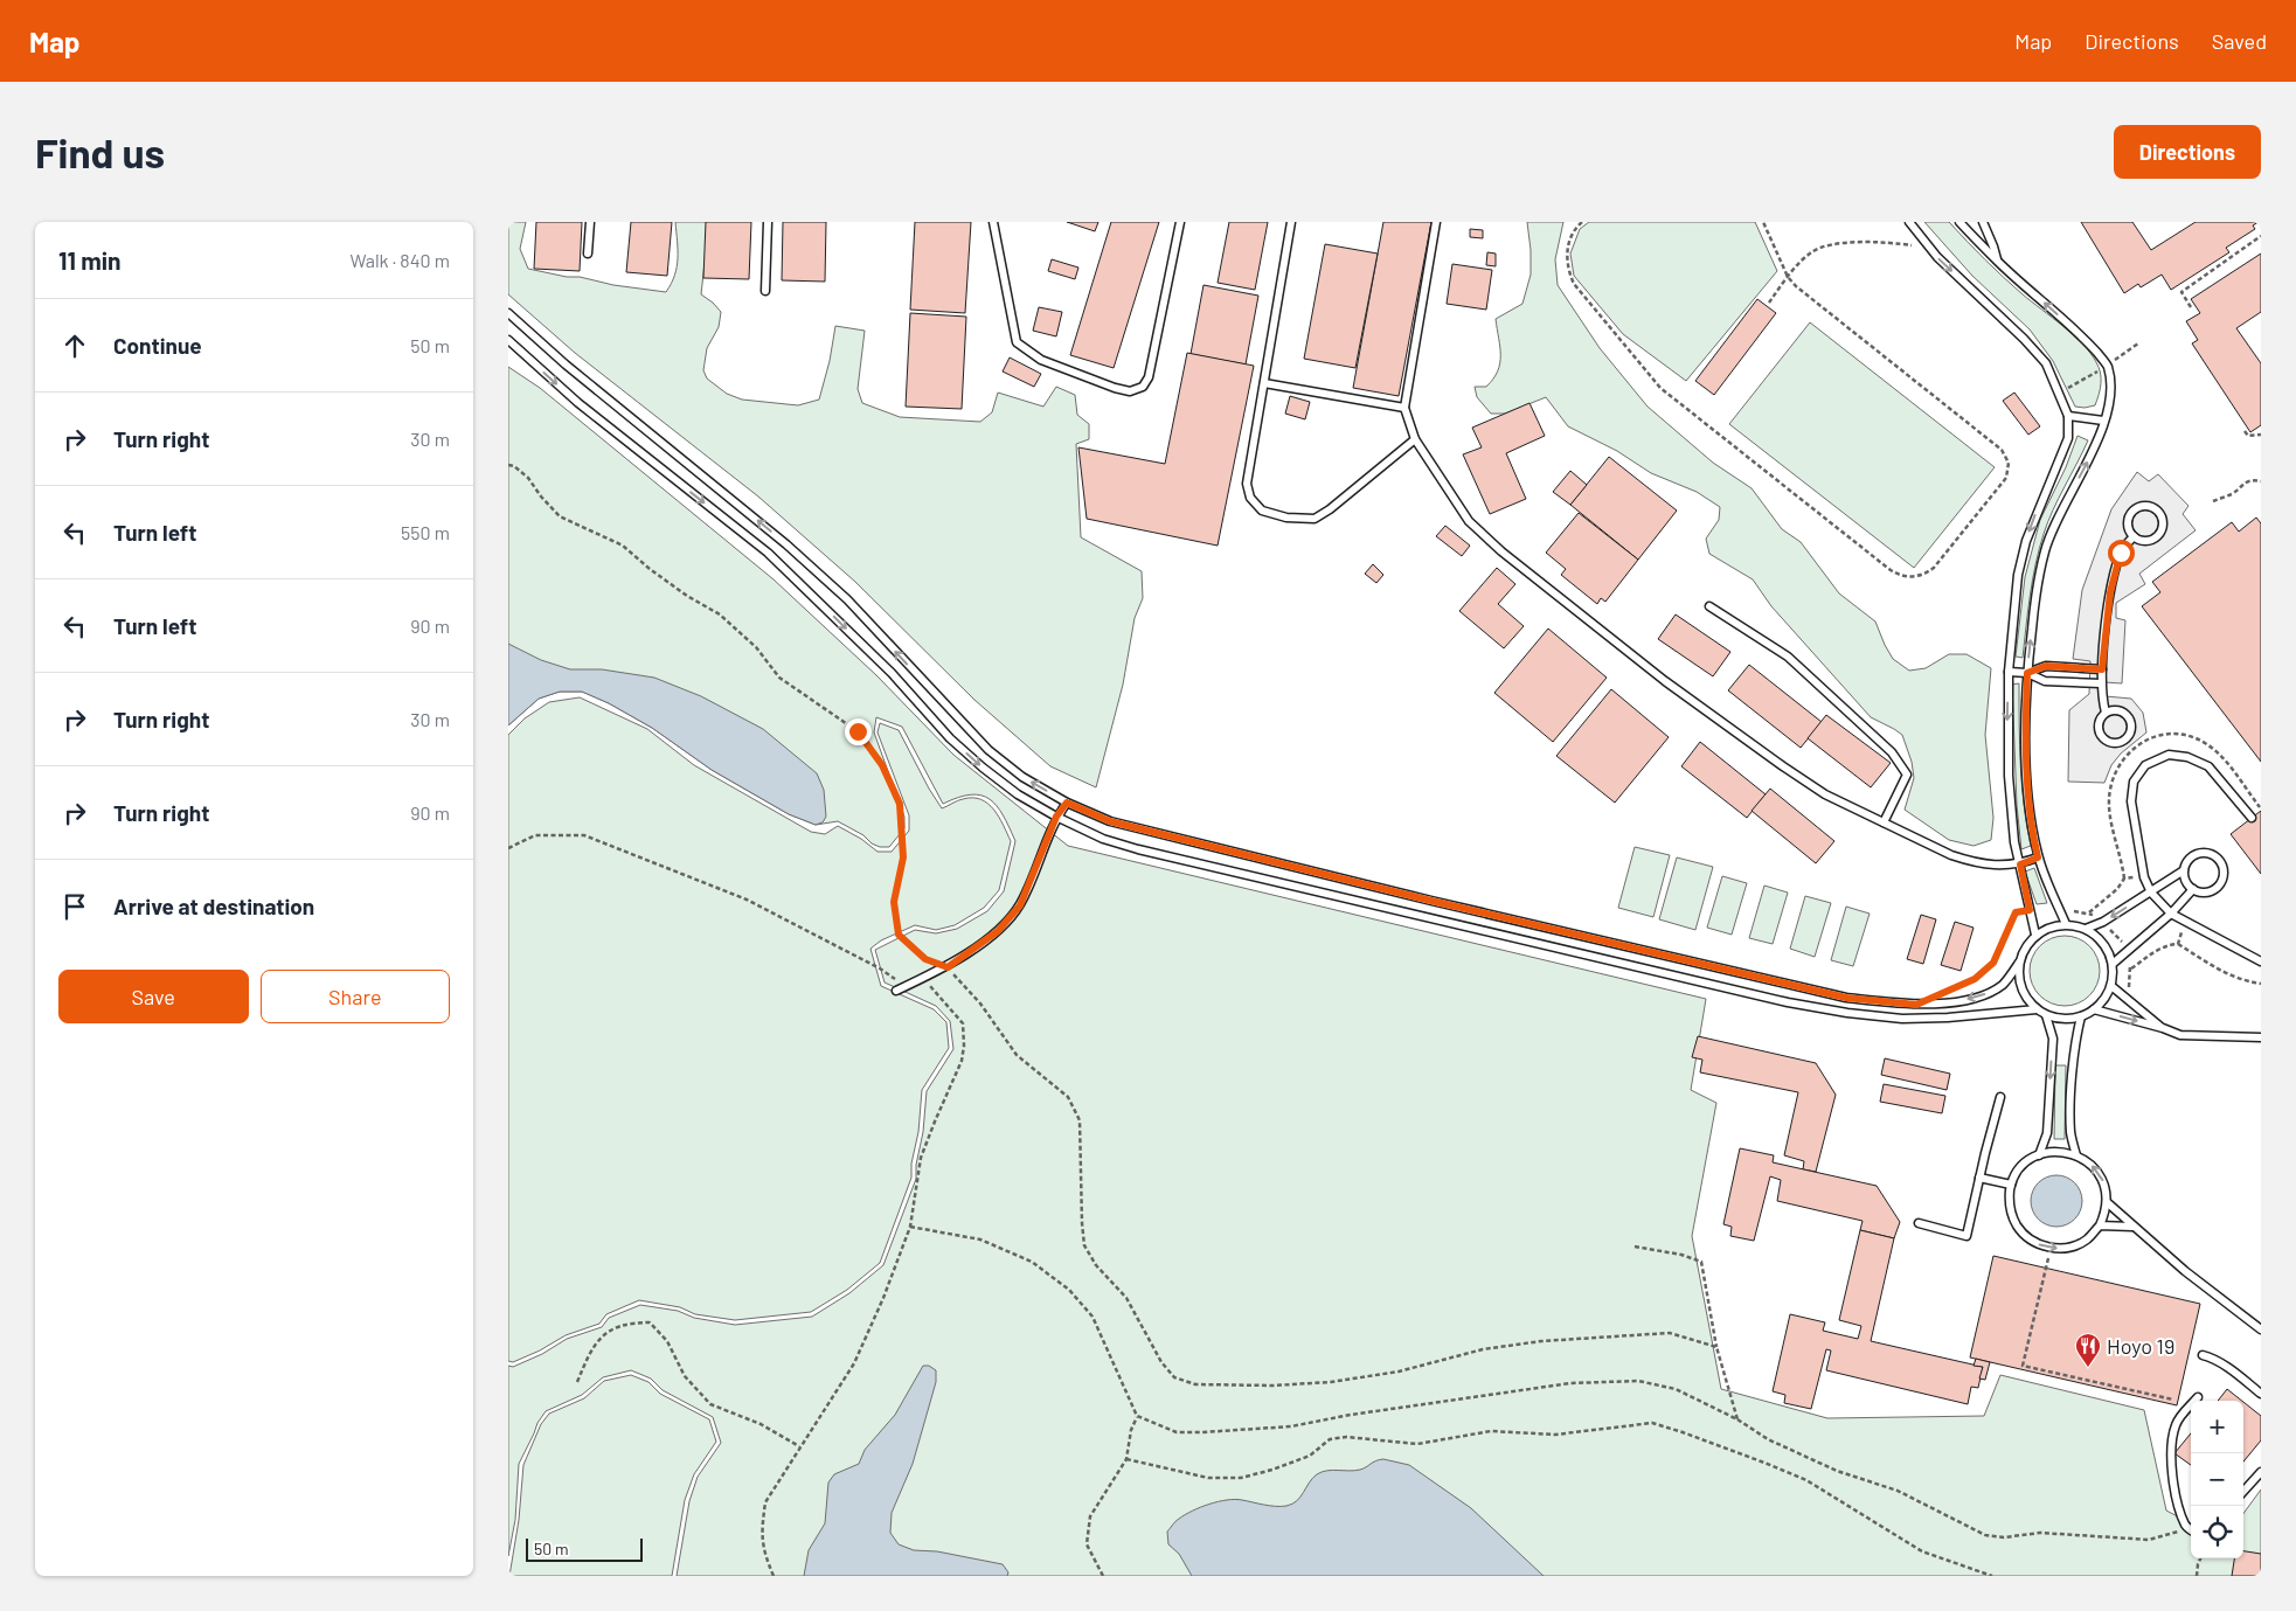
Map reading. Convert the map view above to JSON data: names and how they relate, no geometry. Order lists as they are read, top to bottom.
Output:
{
  "places": {
    "restaurant": ["Hoyo 19"]
  },
  "scale_bar": "50 m",
  "page": {
    "header": "Map",
    "nav": ["Map", "Directions", "Saved"],
    "buttons": [
      "Directions",
      ["Save", "Share"]
    ],
    "title": "Find us",
    "heading": ["11 min", "Walk · 840 m"],
    "list": [
      ["Continue", "50 m"],
      ["Turn right", "30 m"],
      ["Turn left", "550 m"],
      ["Turn left", "90 m"],
      ["Turn right", "30 m"],
      ["Turn right", "90 m"],
      "Arrive at destination"
    ],
    "map_buttons": ["+", "−"],
    "scale": "50 m"
  }
}
